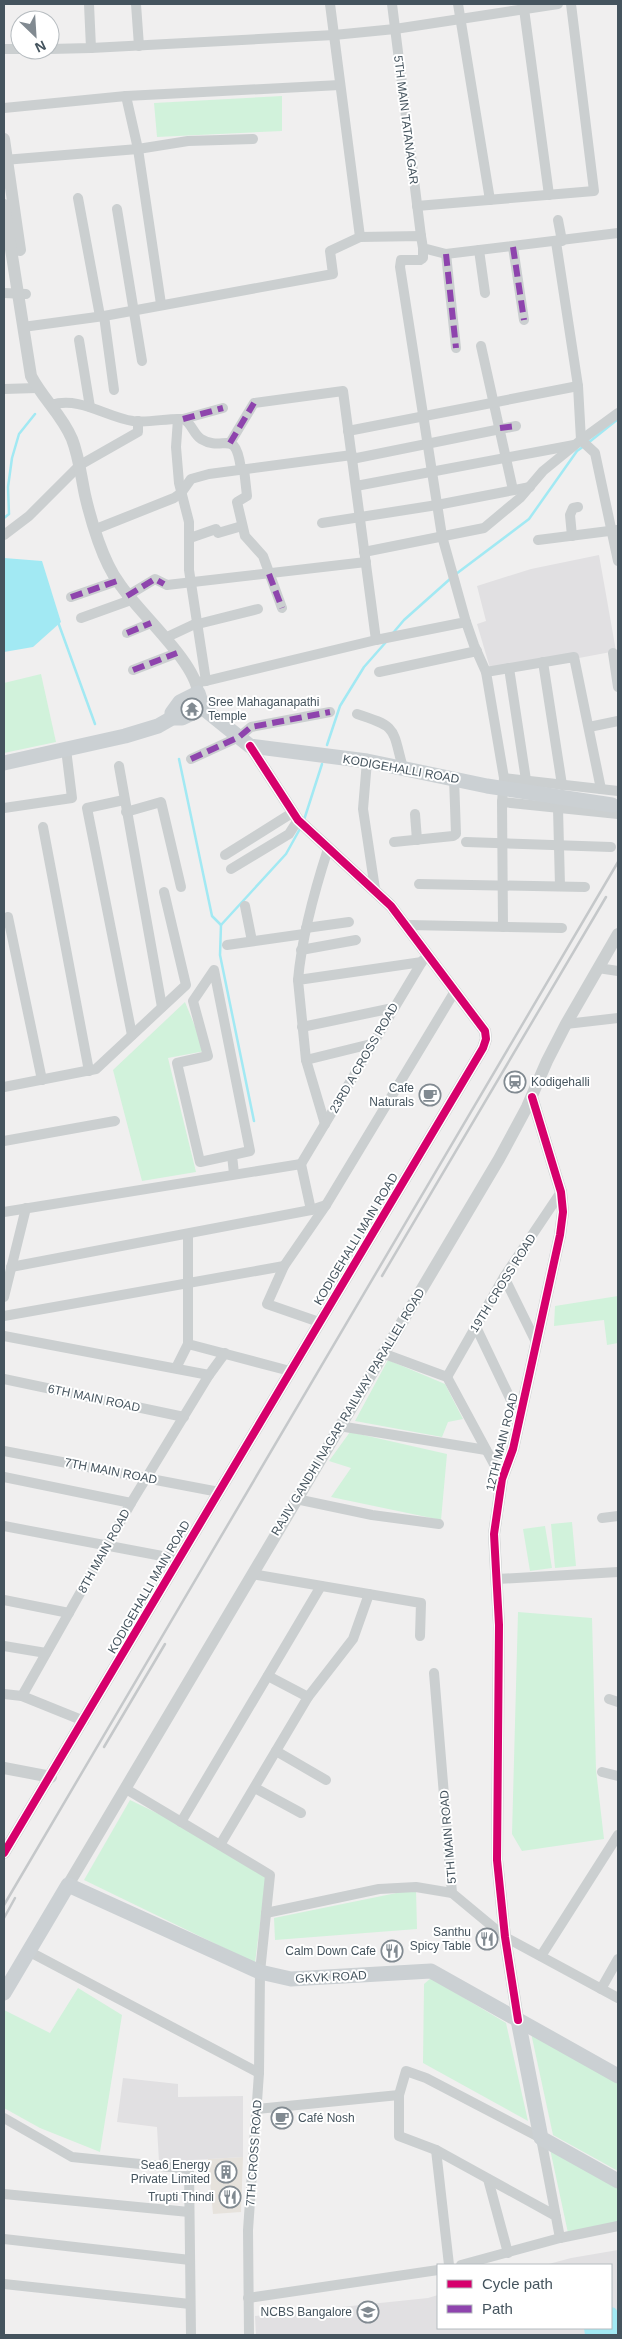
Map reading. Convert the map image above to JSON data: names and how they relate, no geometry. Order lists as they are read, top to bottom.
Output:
{
  "streets": {
    "main road": ["KODIGEHALLI ROAD", "GKVK ROAD"],
    "street": [
      "5TH MAIN TATANAGAR",
      "23RD A CROSS ROAD",
      "KODIGEHALLI MAIN ROAD",
      "19TH CROSS ROAD",
      "6TH MAIN ROAD",
      "RAJIV GANDHI NAGAR RAILWAY PARALLEL ROAD",
      "12TH MAIN ROAD",
      "7TH MAIN ROAD",
      "8TH MAIN ROAD",
      "5TH MAIN ROAD",
      "7TH CROSS ROAD"
    ]
  },
  "crossings": [
    ["KODIGEHALLI ROAD", "KODIGEHALLI MAIN ROAD"],
    ["23RD A CROSS ROAD", "KODIGEHALLI MAIN ROAD"],
    ["KODIGEHALLI MAIN ROAD", "7TH MAIN ROAD"],
    ["19TH CROSS ROAD", "12TH MAIN ROAD"],
    ["RAJIV GANDHI NAGAR RAILWAY PARALLEL ROAD", "12TH MAIN ROAD"],
    ["RAJIV GANDHI NAGAR RAILWAY PARALLEL ROAD", "GKVK ROAD"],
    ["12TH MAIN ROAD", "5TH MAIN ROAD"],
    ["12TH MAIN ROAD", "GKVK ROAD"],
    ["GKVK ROAD", "7TH CROSS ROAD"]
  ],
  "places": {
    "temple": ["Sree Mahaganapathi Temple"],
    "station": ["Kodigehalli"],
    "cafe": ["Cafe Naturals", "Café Nosh"],
    "restaurant": ["Santhu Spicy Table", "Calm Down Cafe", "Trupti Thindi"],
    "building": ["Sea6 Energy Private Limited"],
    "school or university": ["NCBS Bangalore"]
  },
  "legend": ["Cycle path", "Path"],
  "north": "bottom right"
}
